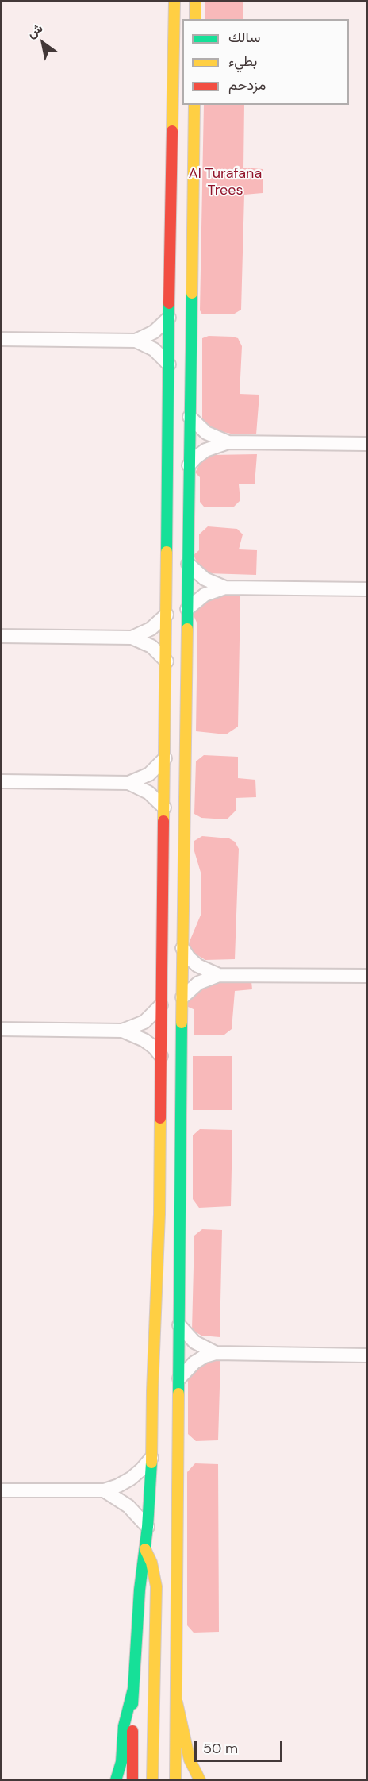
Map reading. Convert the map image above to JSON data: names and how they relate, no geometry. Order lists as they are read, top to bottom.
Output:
{
  "parks": ["Al Turafana Trees"],
  "legend": ["سالك", "بطيء", "مزدحم"],
  "scale_bar": "50 m",
  "north": "top left"
}
